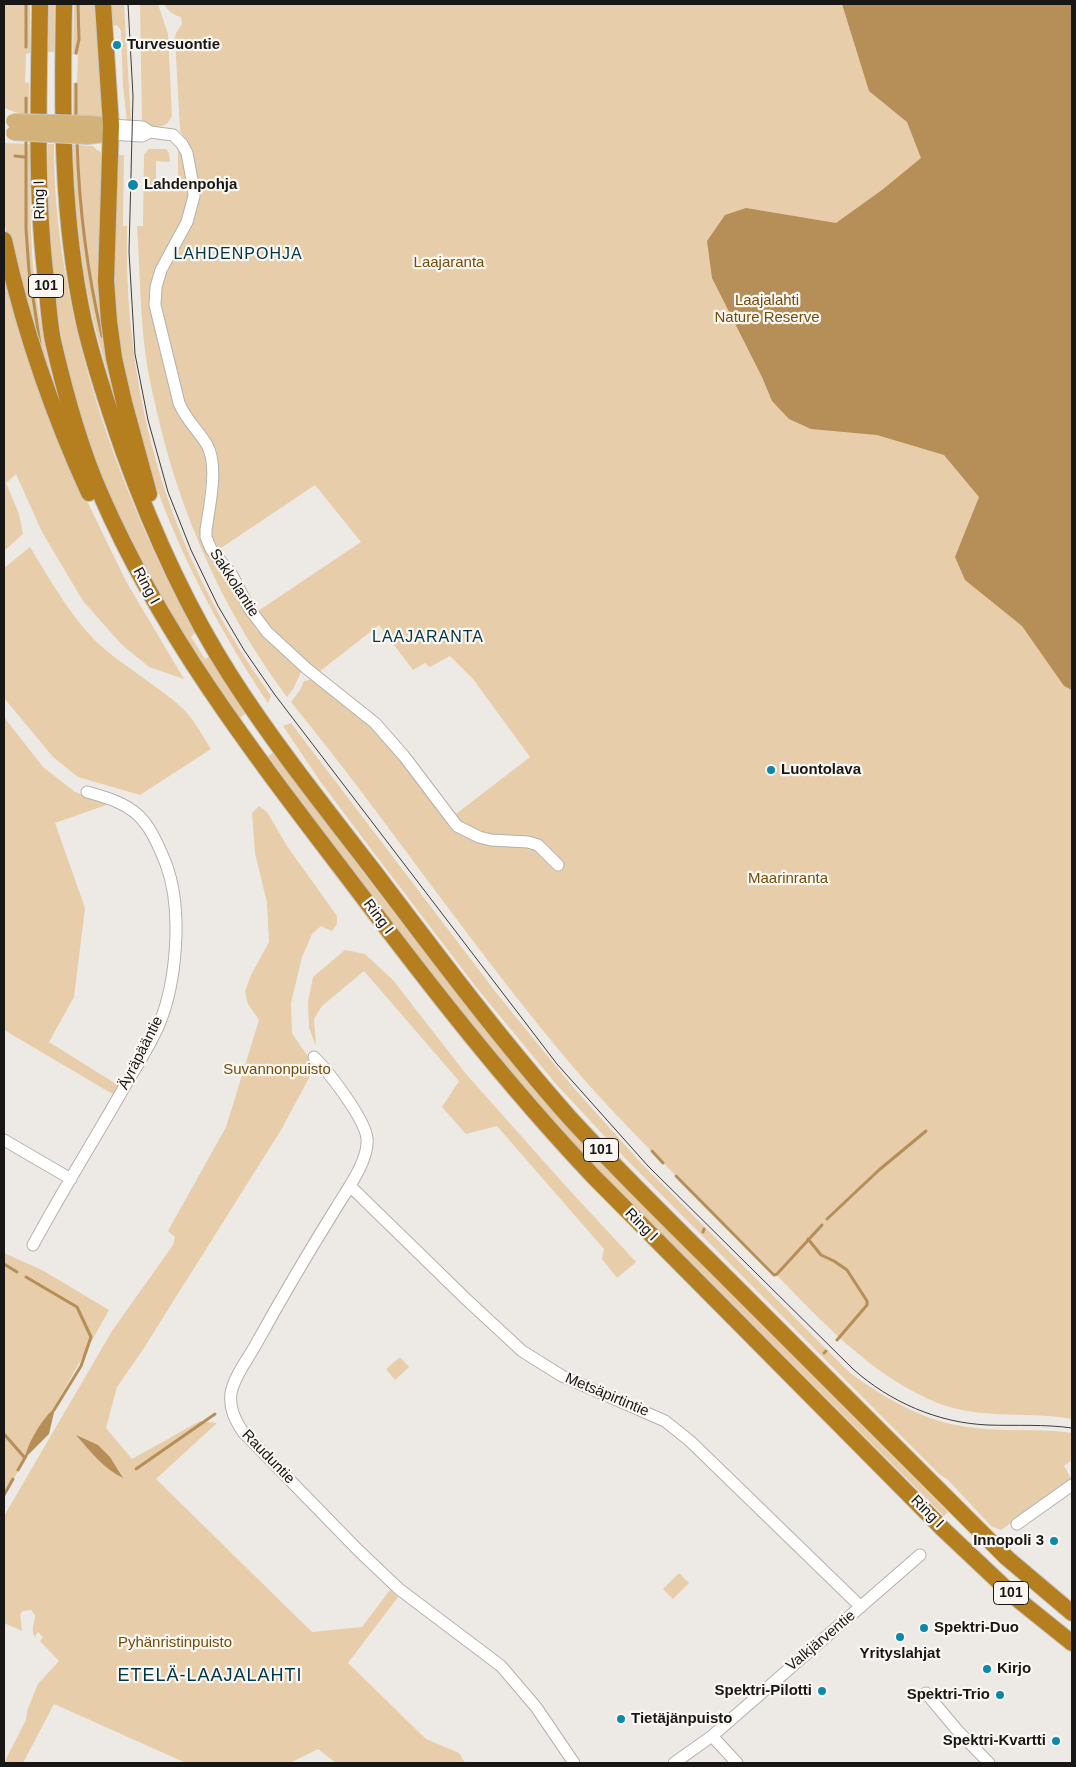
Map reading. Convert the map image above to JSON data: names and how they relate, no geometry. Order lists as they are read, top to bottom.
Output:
{
  "streets": {
    "highway": ["Ring I", "101"],
    "street": [
      "Sakkolantie",
      "Äyräpääntie",
      "Metsäpirtintie",
      "Rauduntie",
      "Valkjärventie"
    ]
  },
  "crossings": [
    ["Metsäpirtintie", "Rauduntie"],
    ["Metsäpirtintie", "Valkjärventie"]
  ],
  "districts": ["LAHDENPOHJA", "LAAJARANTA", "ETELÄ-LAAJALAHTI"],
  "parks": [
    "Laajaranta",
    "Laajalahti Nature Reserve",
    "Maarinranta",
    "Suvannonpuisto",
    "Pyhänristinpuisto"
  ],
  "places": [
    "Turvesuontie",
    "Lahdenpohja",
    "Luontolava",
    "Innopoli 3",
    "Spektri-Duo",
    "Yrityslahjat",
    "Kirjo",
    "Spektri-Pilotti",
    "Spektri-Trio",
    "Tietäjänpuisto",
    "Spektri-Kvartti"
  ]
}
